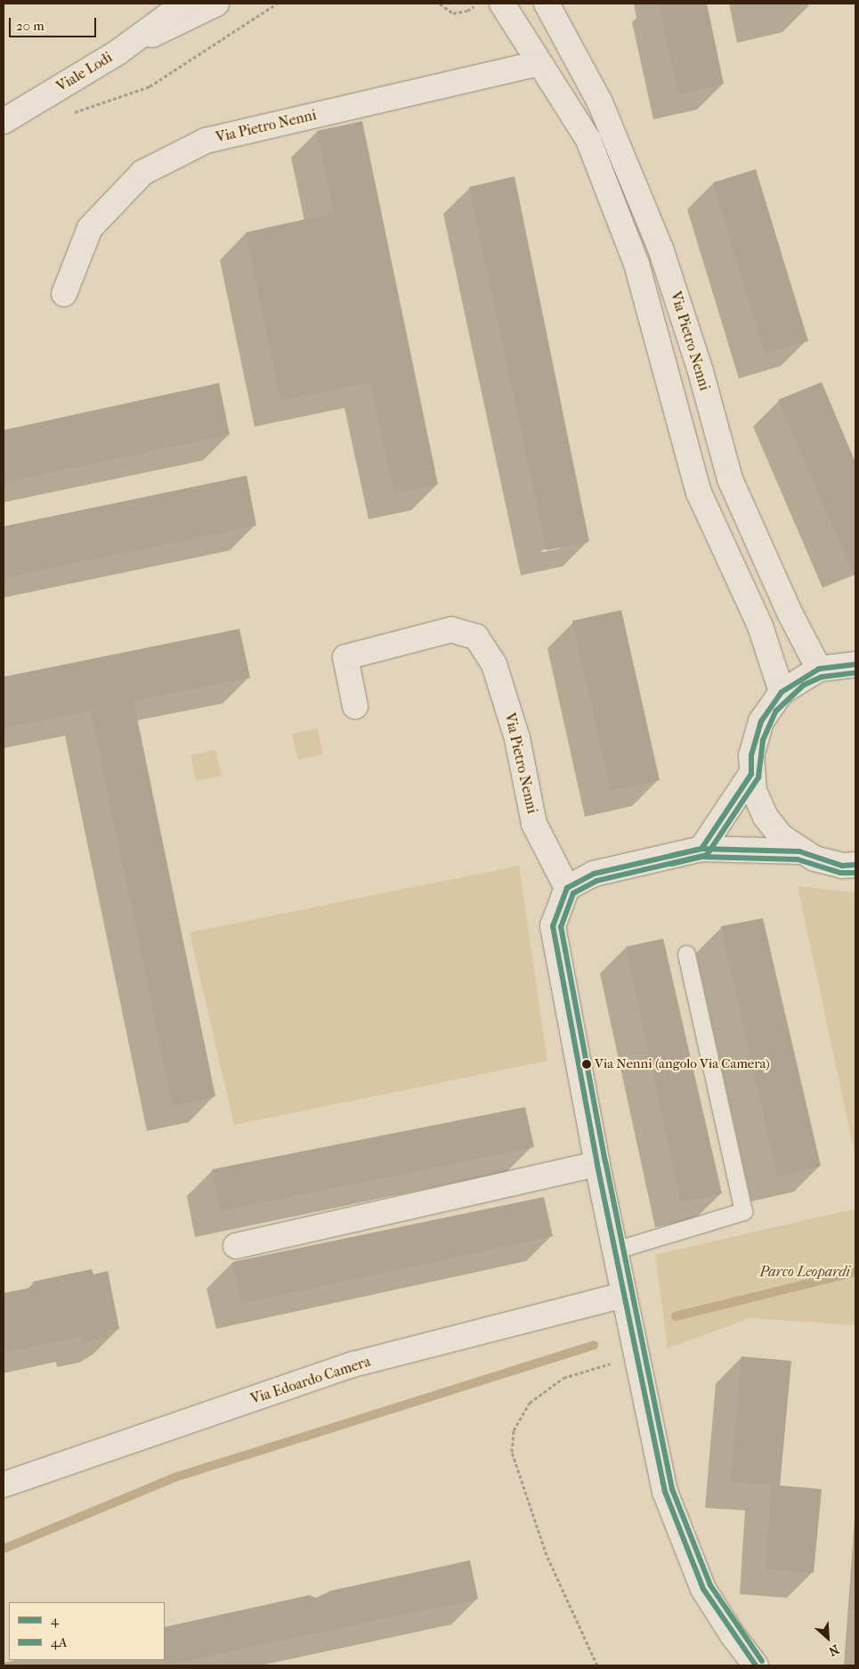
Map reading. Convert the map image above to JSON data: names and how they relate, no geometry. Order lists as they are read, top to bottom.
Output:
{
  "streets": {
    "street": ["Viale Lodi", "Via Pietro Nenni", "Via Edoardo Camera"]
  },
  "parks": ["Parco Leopardi"],
  "places": ["Via Nenni (angolo Via Camera)"],
  "lines": ["transit line 4", "transit line 4A"],
  "legend": ["4", "4A"],
  "scale_bar": "20 m",
  "north": "bottom right"
}
